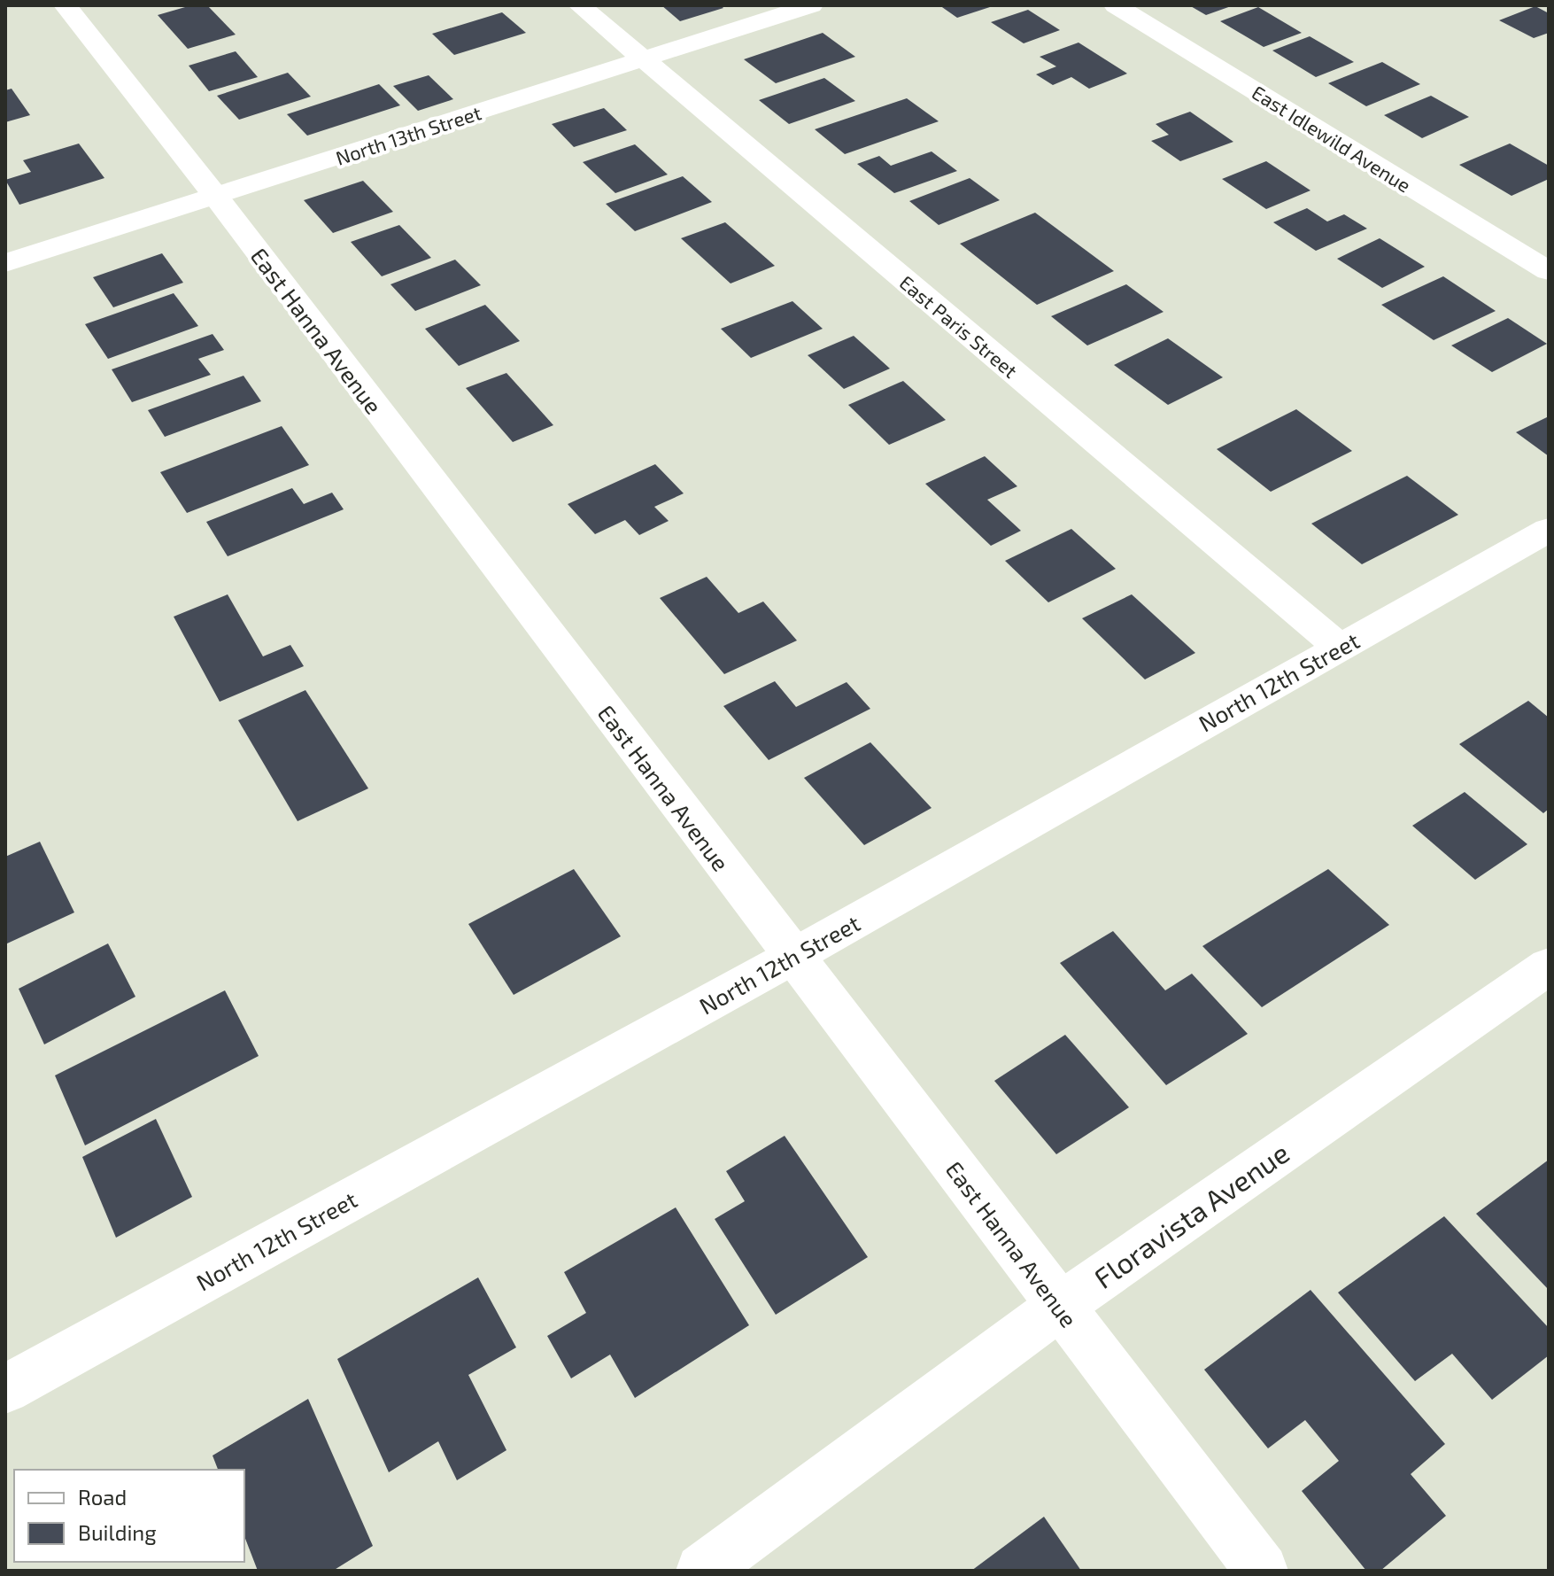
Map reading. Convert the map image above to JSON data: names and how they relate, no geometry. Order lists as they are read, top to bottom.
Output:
{
  "streets": {
    "street": [
      "North 13th Street",
      "East Idlewild Avenue",
      "East Paris Street",
      "East Hanna Avenue",
      "North 12th Street",
      "Floravista Avenue"
    ]
  },
  "crossings": [
    ["North 13th Street", "East Paris Street"],
    ["North 13th Street", "East Hanna Avenue"],
    ["East Paris Street", "North 12th Street"],
    ["East Hanna Avenue", "North 12th Street"],
    ["East Hanna Avenue", "Floravista Avenue"]
  ],
  "legend": ["Road", "Building"]
}
